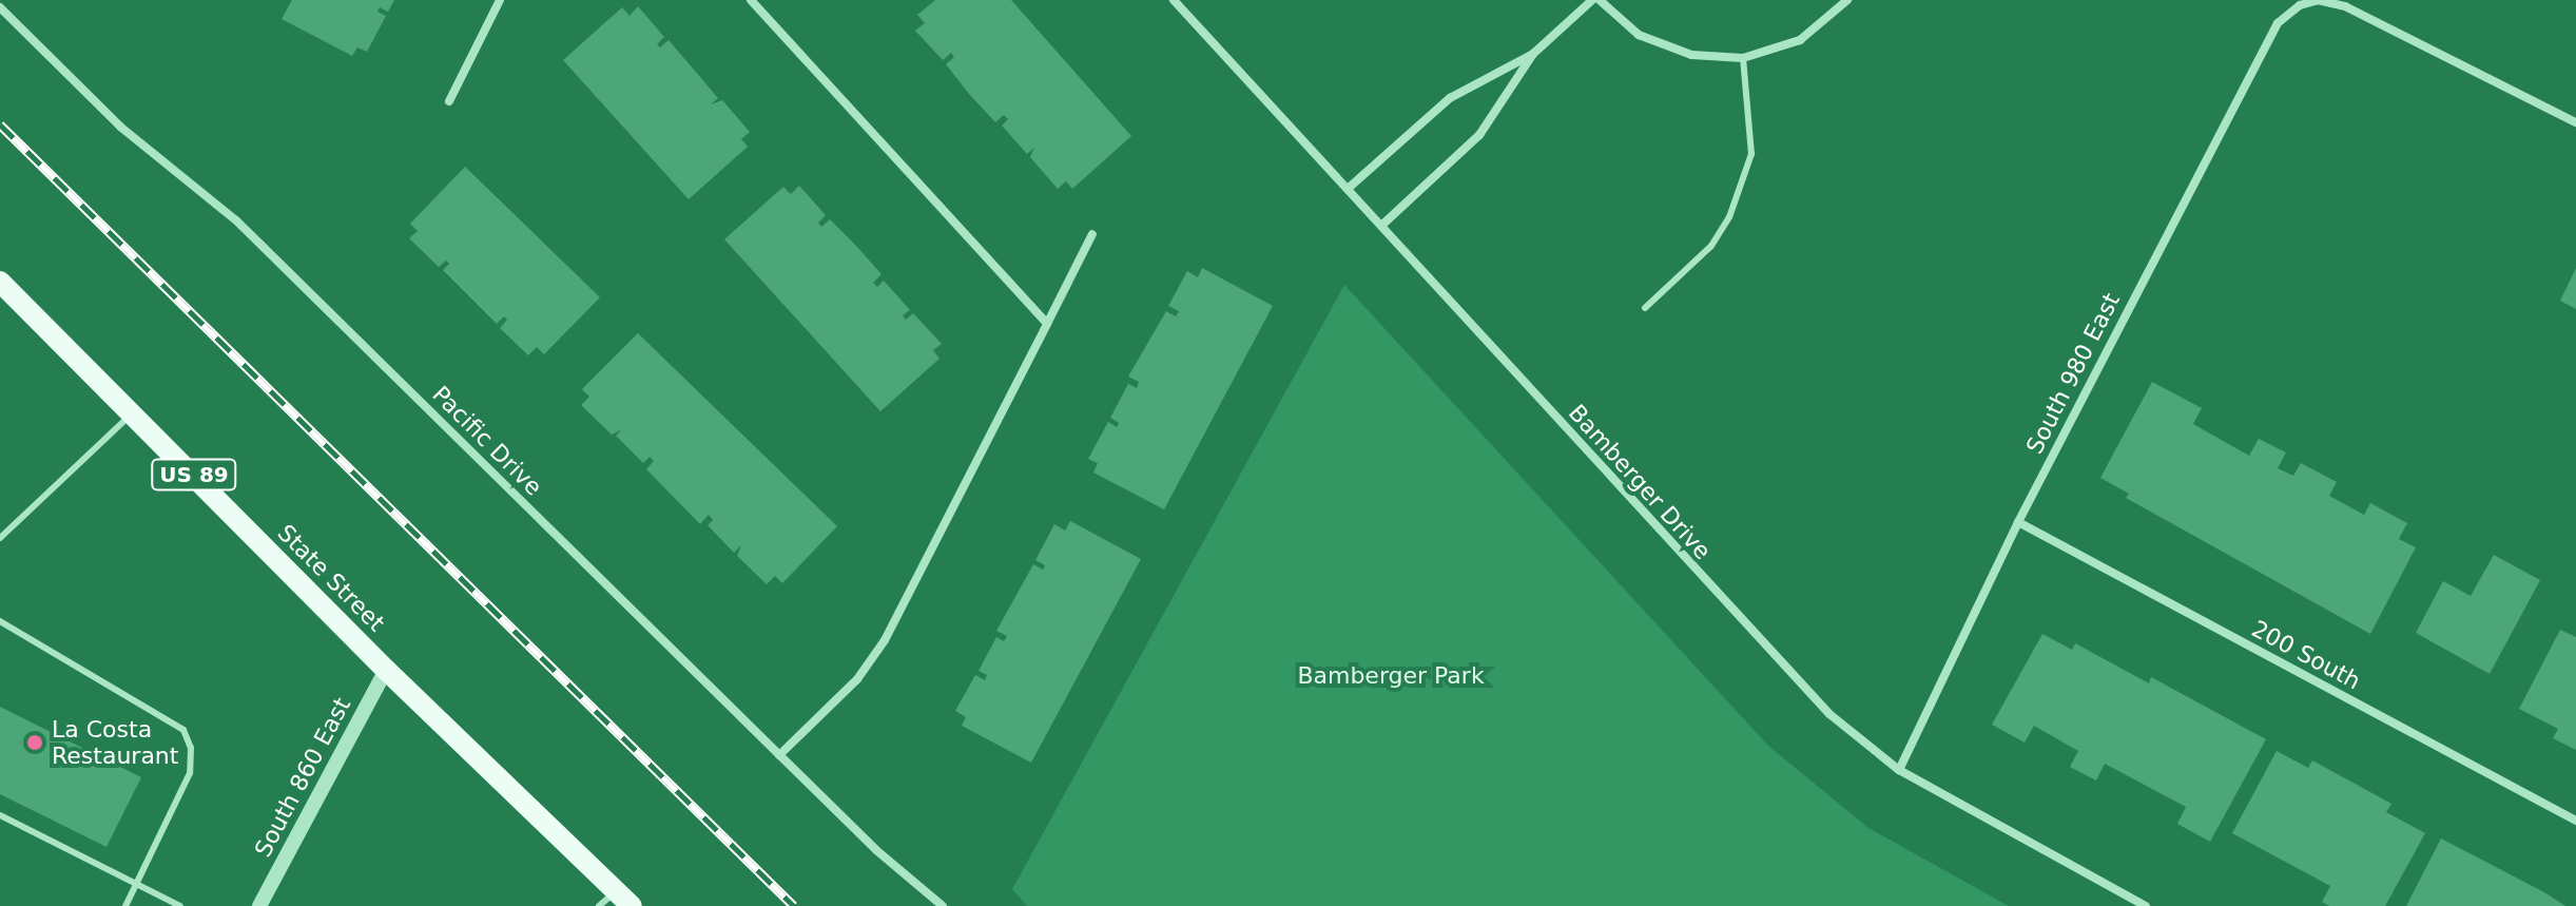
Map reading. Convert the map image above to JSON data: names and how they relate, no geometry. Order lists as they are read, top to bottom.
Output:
{
  "streets": {
    "main road": ["US 89", "State Street"],
    "street": [
      "South 980 East",
      "Pacific Drive",
      "Bamberger Drive",
      "200 South",
      "South 860 East"
    ]
  },
  "crossings": [
    ["South 980 East", "Bamberger Drive"],
    ["South 980 East", "200 South"],
    ["State Street", "South 860 East"]
  ],
  "parks": ["Bamberger Park"],
  "places": ["La Costa Restaurant"]
}
